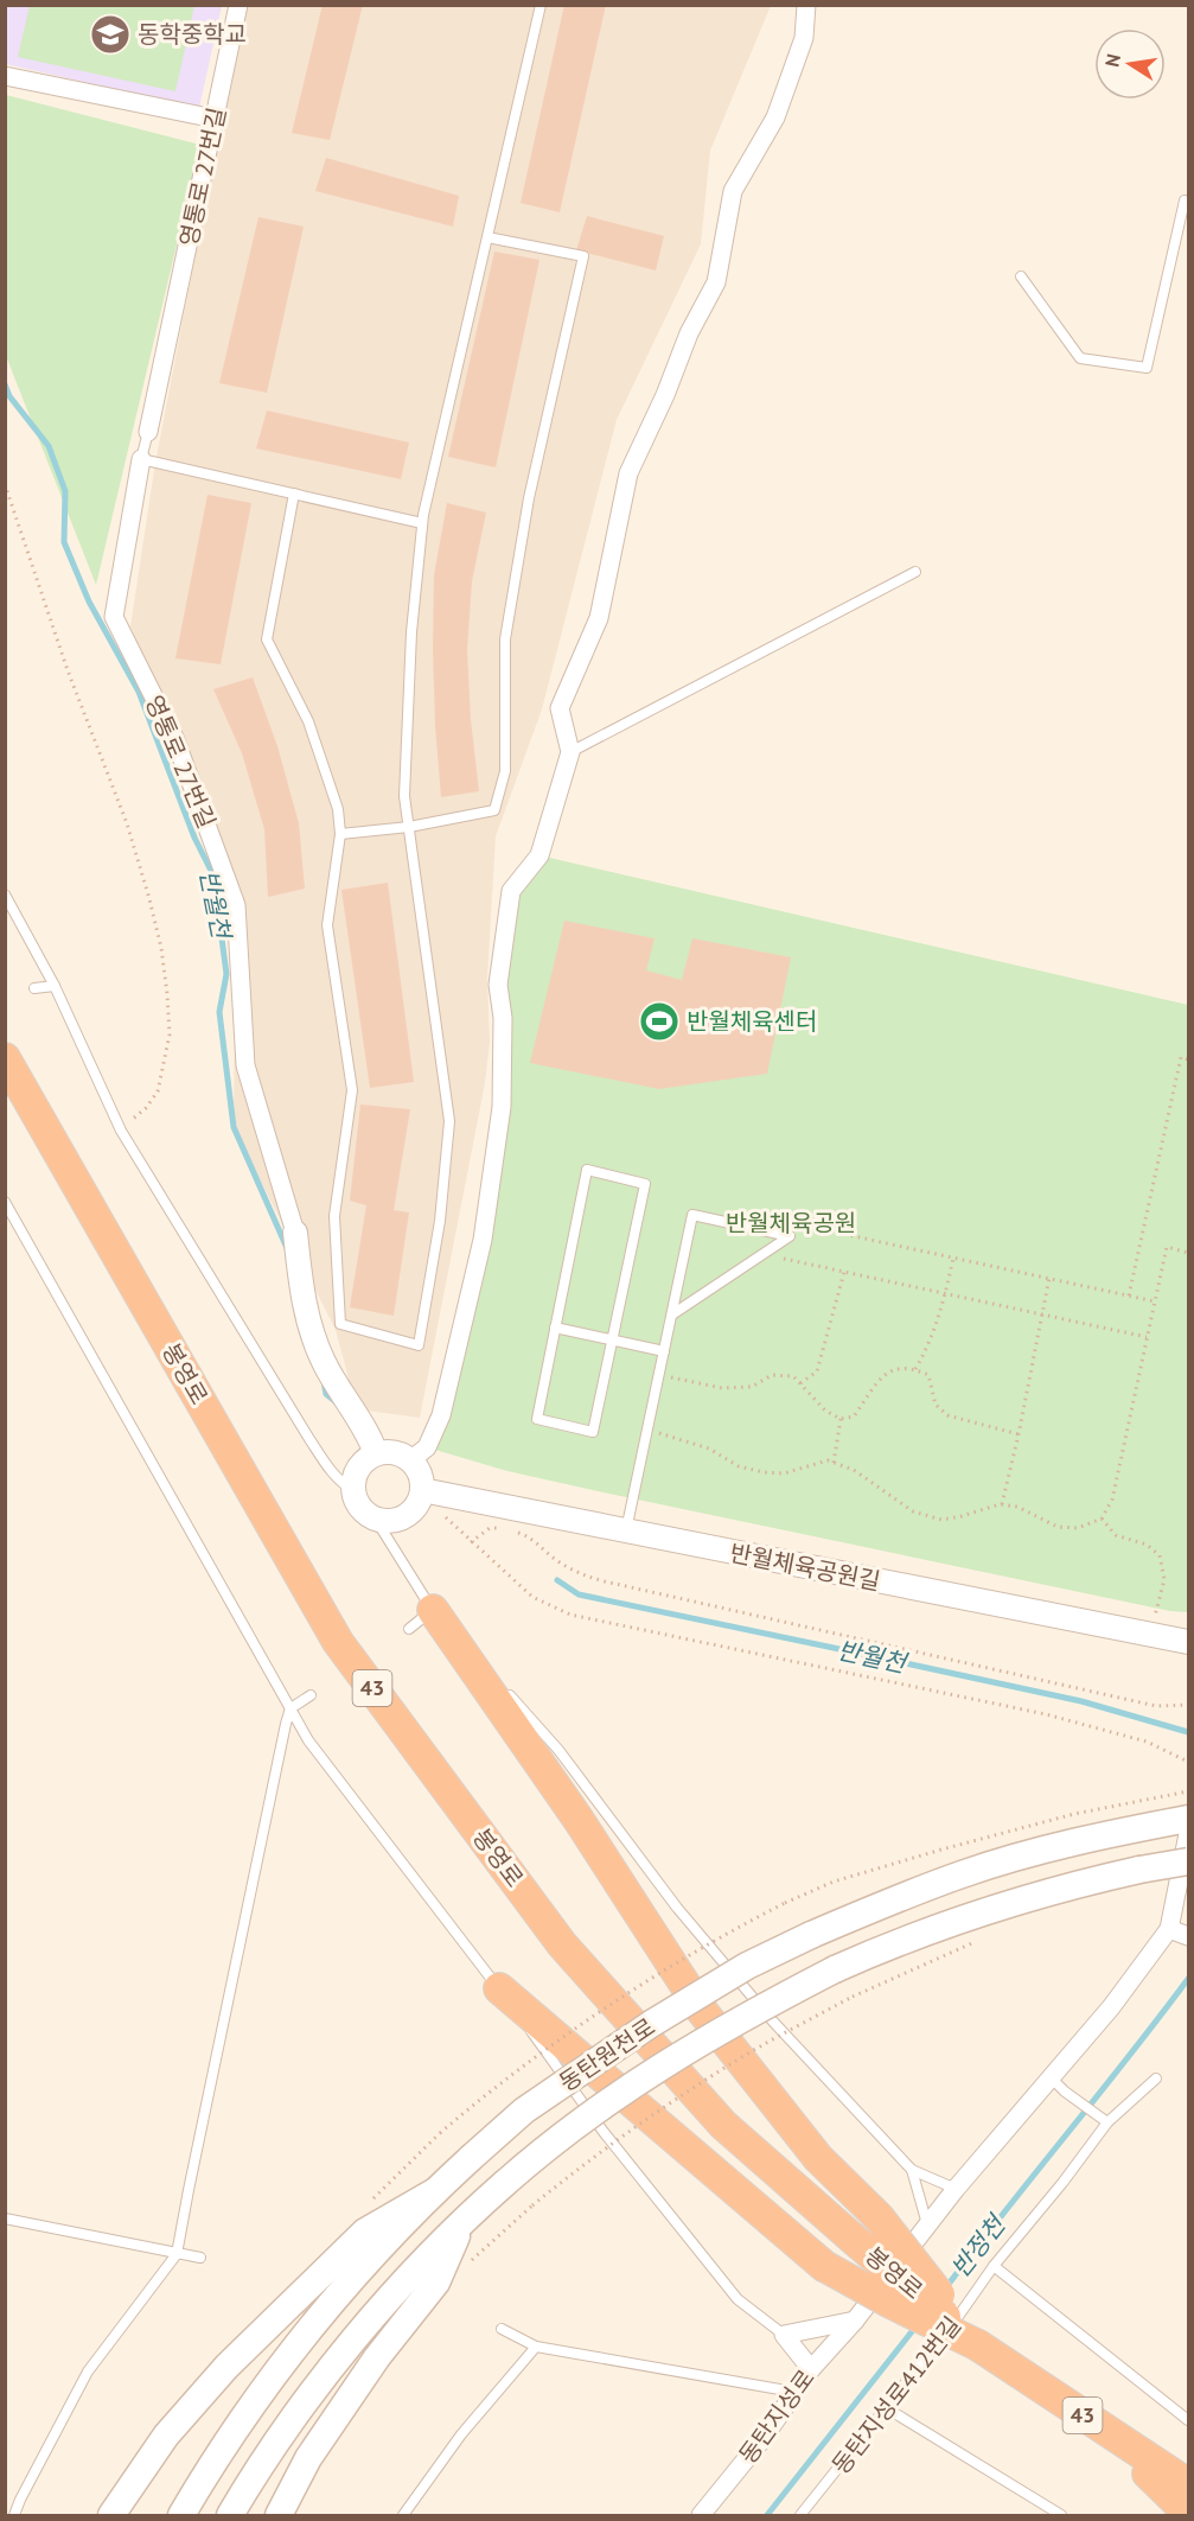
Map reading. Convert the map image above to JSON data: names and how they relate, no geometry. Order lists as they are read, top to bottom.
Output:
{
  "streets": {
    "highway": ["봉영로", "43"],
    "main road": ["동탄원천로"],
    "street": ["영통로 27번길", "반월체육공원길", "동탄지성로"],
    "lane": ["동탄지성로412번길"]
  },
  "water": ["반월천", "반정천"],
  "parks": ["반월체육공원"],
  "places": {
    "school or university": ["동학중학교"],
    "sports": ["반월체육센터"]
  },
  "north": "left"
}
